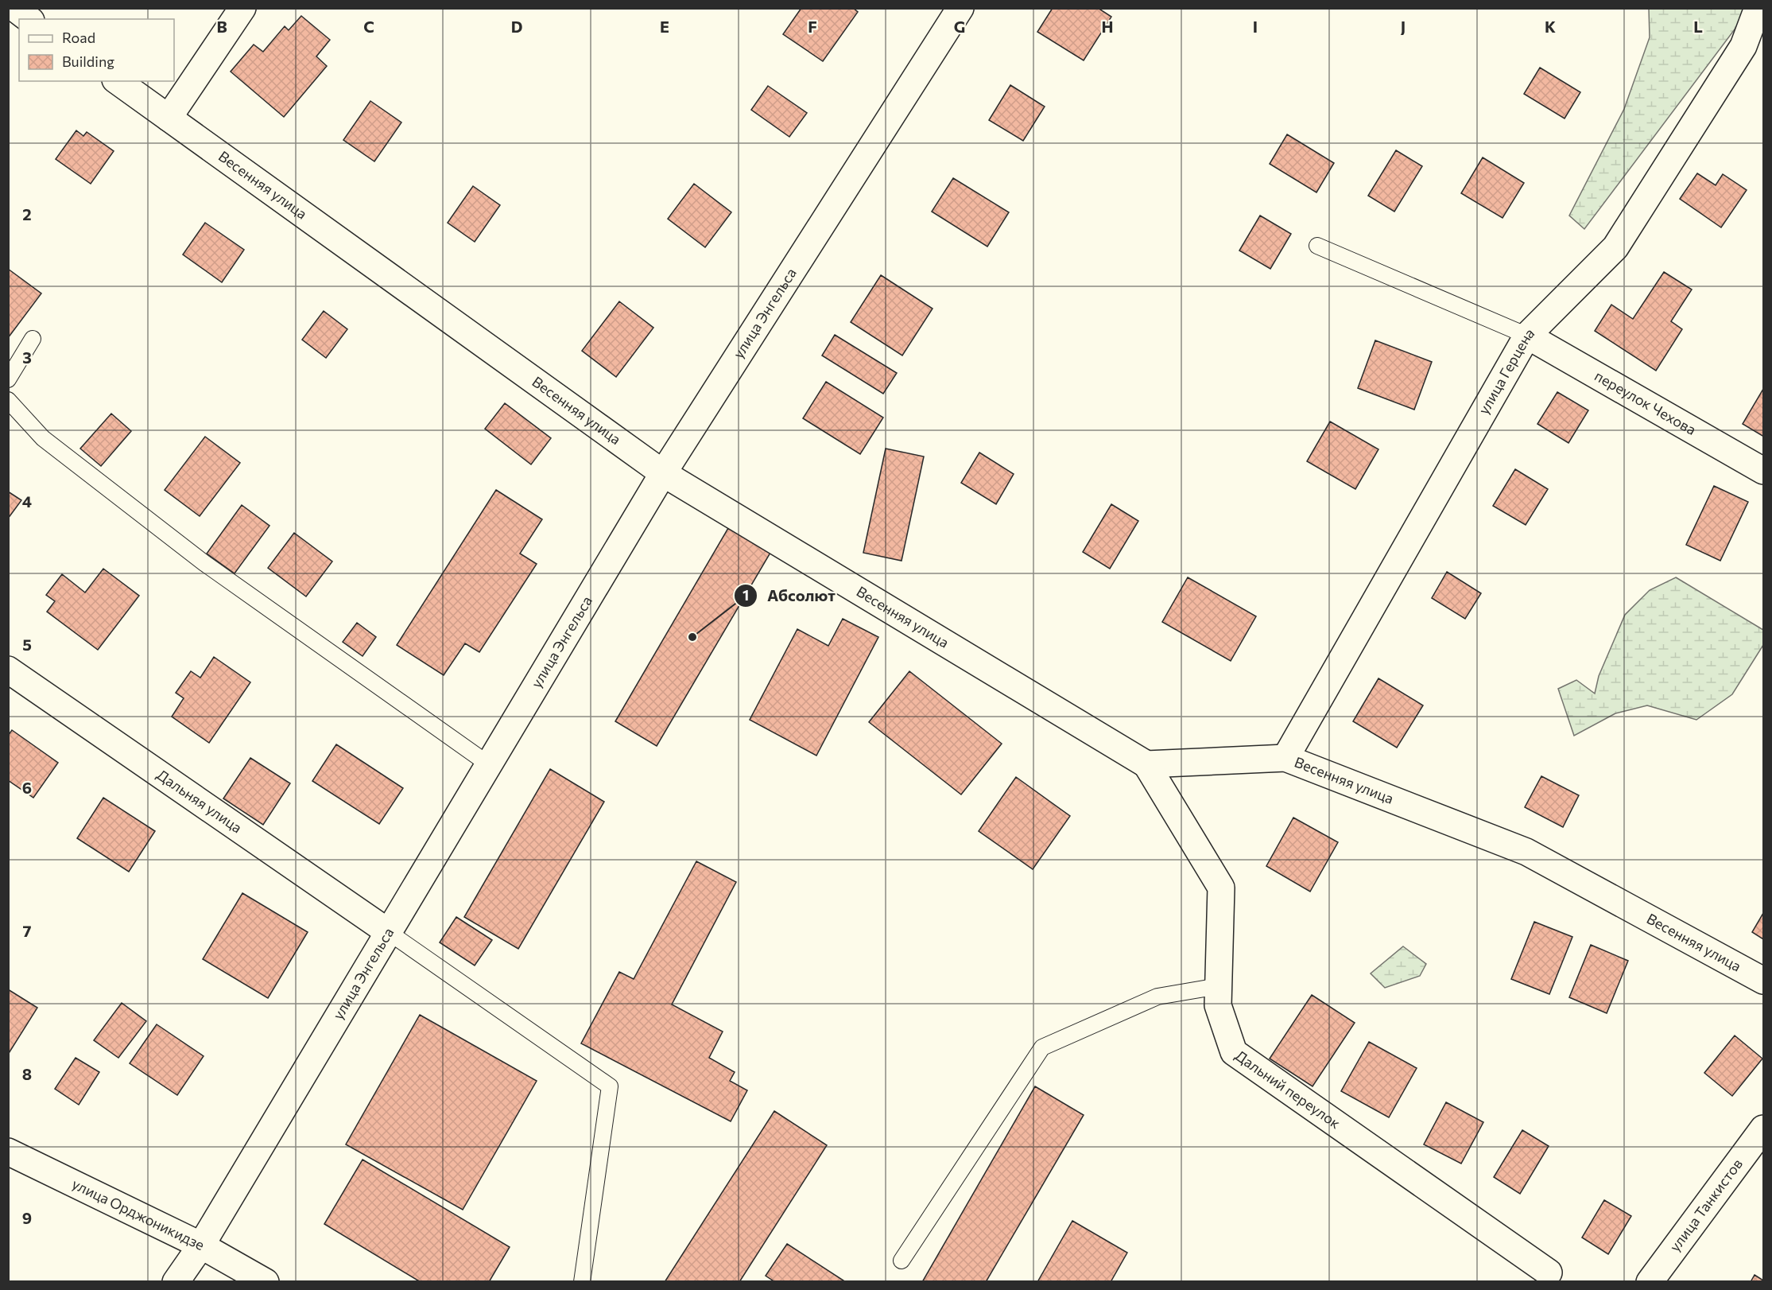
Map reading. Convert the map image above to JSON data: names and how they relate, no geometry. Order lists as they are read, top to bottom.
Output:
{
  "streets": {
    "street": [
      "Весенняя улица",
      "улица Энгельса",
      "улица Герцена",
      "переулок Чехова",
      "Дальняя улица",
      "Дальний переулок",
      "улица Танкистов",
      "улица Орджоникидзе"
    ]
  },
  "crossings": [
    ["Весенняя улица", "улица Энгельса"],
    ["Весенняя улица", "улица Герцена"],
    ["Весенняя улица", "Дальний переулок"],
    ["улица Энгельса", "Дальняя улица"],
    ["улица Энгельса", "улица Орджоникидзе"],
    ["улица Герцена", "переулок Чехова"]
  ],
  "places": ["Абсолют"],
  "legend": ["Road", "Building"],
  "grid": {
    "columns": [
      "B",
      "C",
      "D",
      "E",
      "F",
      "G",
      "H",
      "I",
      "J",
      "K",
      "L"
    ],
    "rows": [
      "2",
      "3",
      "4",
      "5",
      "6",
      "7",
      "8",
      "9"
    ]
  }
}
